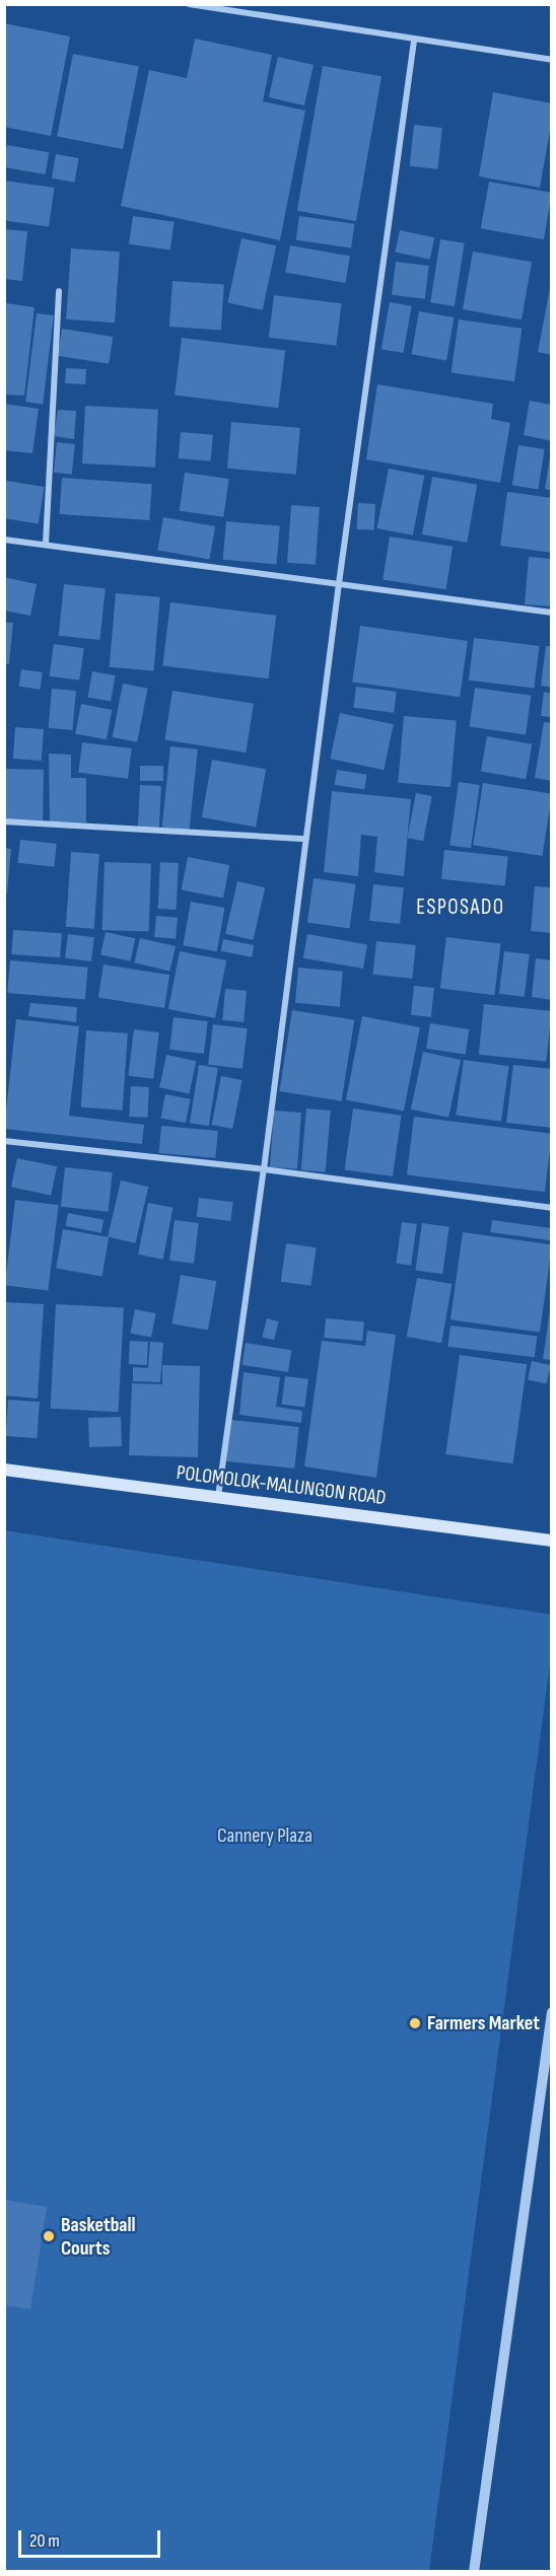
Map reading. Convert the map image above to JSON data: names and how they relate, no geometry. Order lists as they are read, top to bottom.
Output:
{
  "streets": {
    "main road": ["POLOMOLOK-MALUNGON ROAD"]
  },
  "districts": ["ESPOSADO"],
  "parks": ["Cannery Plaza"],
  "places": ["Farmers Market", "Basketball Courts"],
  "scale_bar": "20 m"
}
